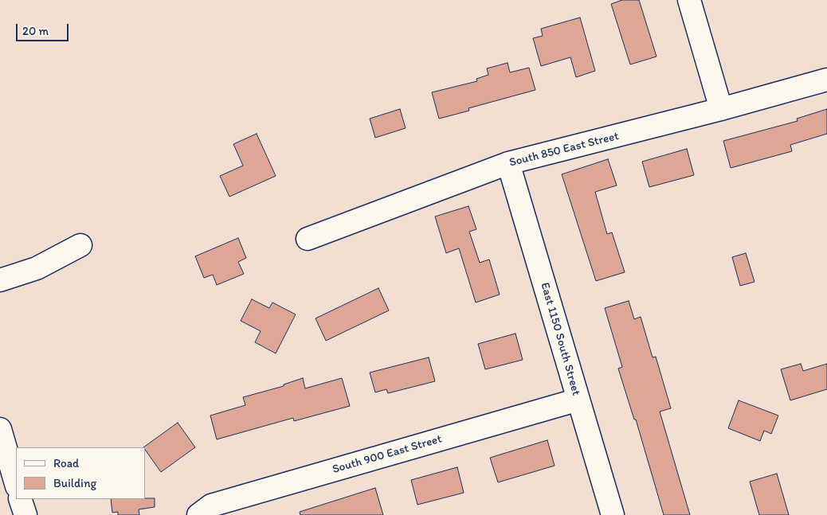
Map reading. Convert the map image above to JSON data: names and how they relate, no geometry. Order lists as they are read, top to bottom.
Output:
{
  "streets": {
    "street": ["South 850 East Street", "East 1150 South Street", "South 900 East Street"]
  },
  "crossings": [
    ["South 850 East Street", "East 1150 South Street"],
    ["East 1150 South Street", "South 900 East Street"]
  ],
  "legend": ["Road", "Building"],
  "scale_bar": "20 m"
}
